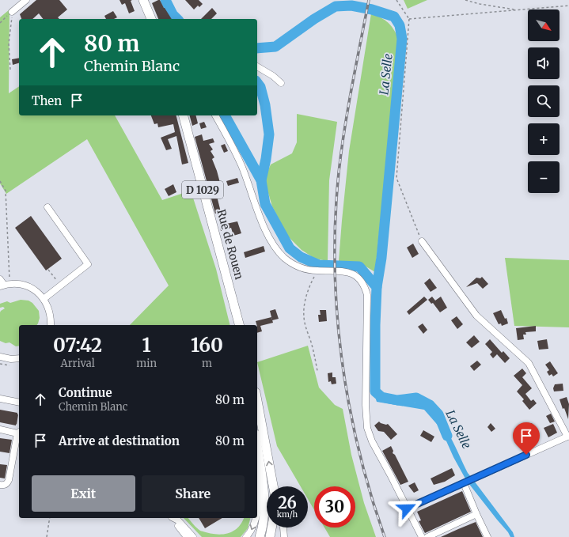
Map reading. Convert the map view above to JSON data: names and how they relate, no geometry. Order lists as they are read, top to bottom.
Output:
{
  "streets": {
    "main road": ["D 1029", "Rue de Rouen"]
  },
  "water": ["La Selle"],
  "north": "bottom right",
  "page": {
    "map_buttons": ["+", "−"],
    "turn": ["80 m", "Chemin Blanc"],
    "then": "Then",
    "eta": [
      "07:42",
      "Arrival",
      "1",
      "min",
      "160",
      "m"
    ],
    "list": [
      {
        "name": "Continue",
        "note": "Chemin Blanc",
        "value": "80 m"
      },
      {
        "name": "Arrive at destination",
        "value": "80 m"
      }
    ],
    "buttons": ["Exit", "Share"],
    "speed": "26 km/h",
    "limit": "30"
  }
}
